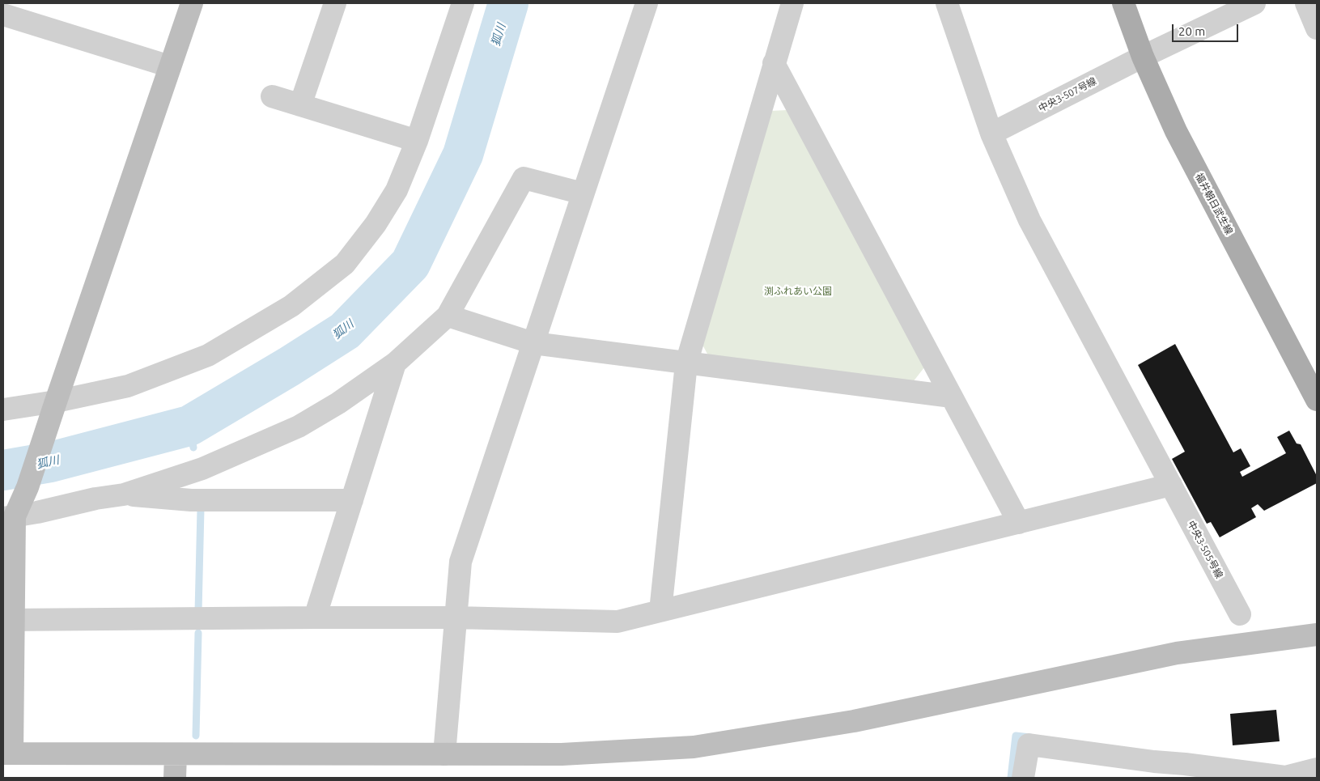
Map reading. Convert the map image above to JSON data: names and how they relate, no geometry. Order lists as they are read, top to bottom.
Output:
{
  "streets": {
    "main road": ["福井朝日武生線"],
    "street": ["中央3-507号線", "中央3-505号線"]
  },
  "crossings": [
    ["中央3-507号線", "福井朝日武生線"],
    ["中央3-507号線", "中央3-505号線"]
  ],
  "water": ["狐川"],
  "parks": ["渕ふれあい公園"],
  "scale_bar": "20 m"
}
